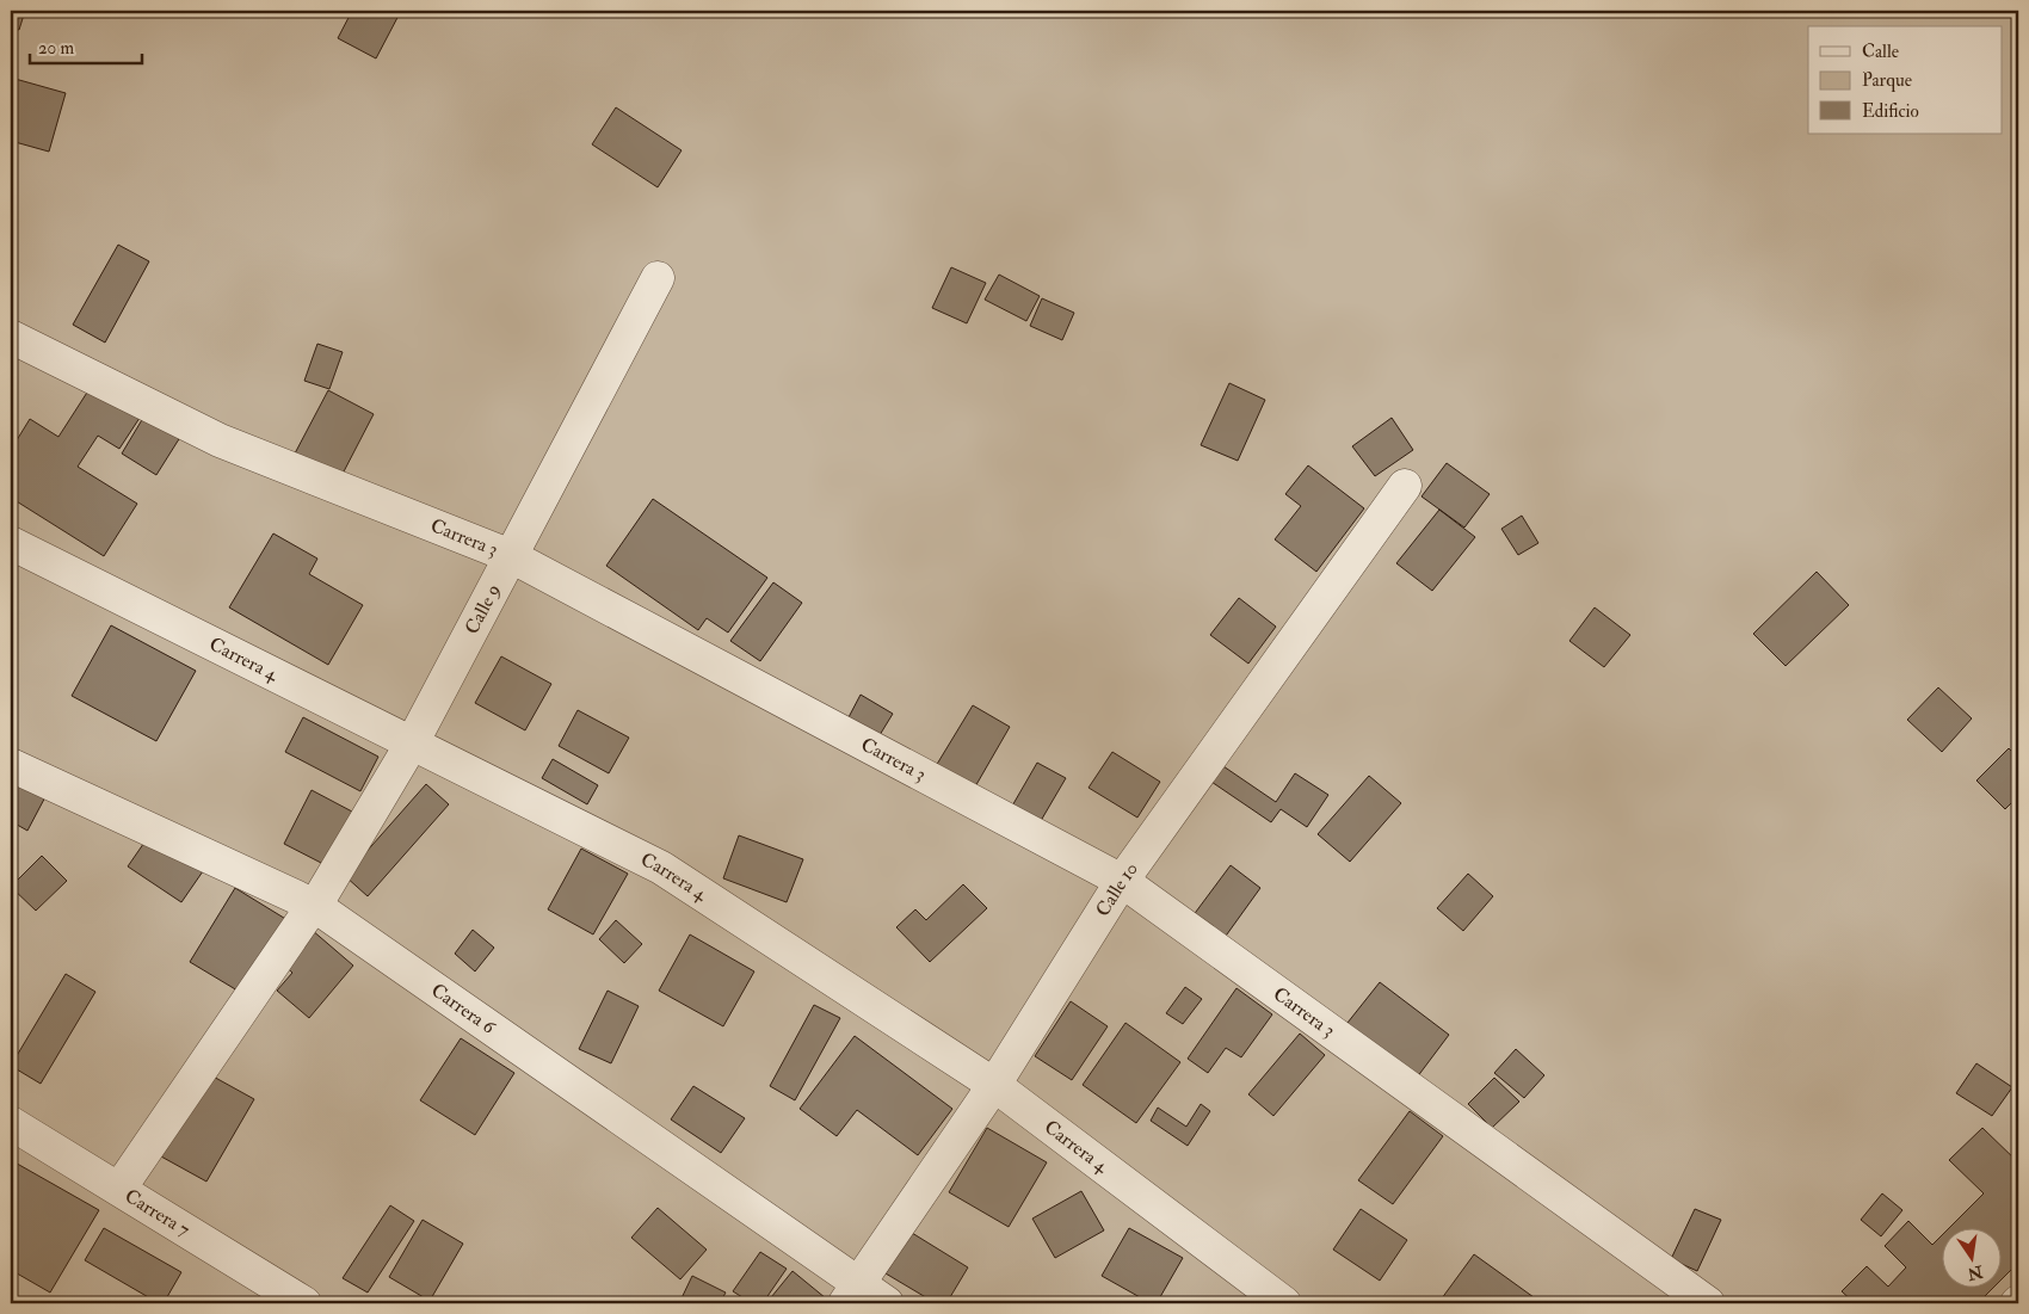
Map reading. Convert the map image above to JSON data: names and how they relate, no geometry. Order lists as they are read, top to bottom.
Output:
{
  "streets": {
    "street": [
      "Carrera 3",
      "Calle 9",
      "Carrera 4",
      "Calle 10",
      "Carrera 6",
      "Carrera 7"
    ]
  },
  "crossings": [
    ["Carrera 3", "Calle 9"],
    ["Carrera 3", "Calle 10"],
    ["Calle 9", "Carrera 4"],
    ["Calle 9", "Carrera 6"],
    ["Calle 9", "Carrera 7"],
    ["Carrera 4", "Calle 10"],
    ["Calle 10", "Carrera 6"]
  ],
  "legend": ["Calle", "Parque", "Edificio"],
  "scale_bar": "20 m",
  "north": "bottom"
}
